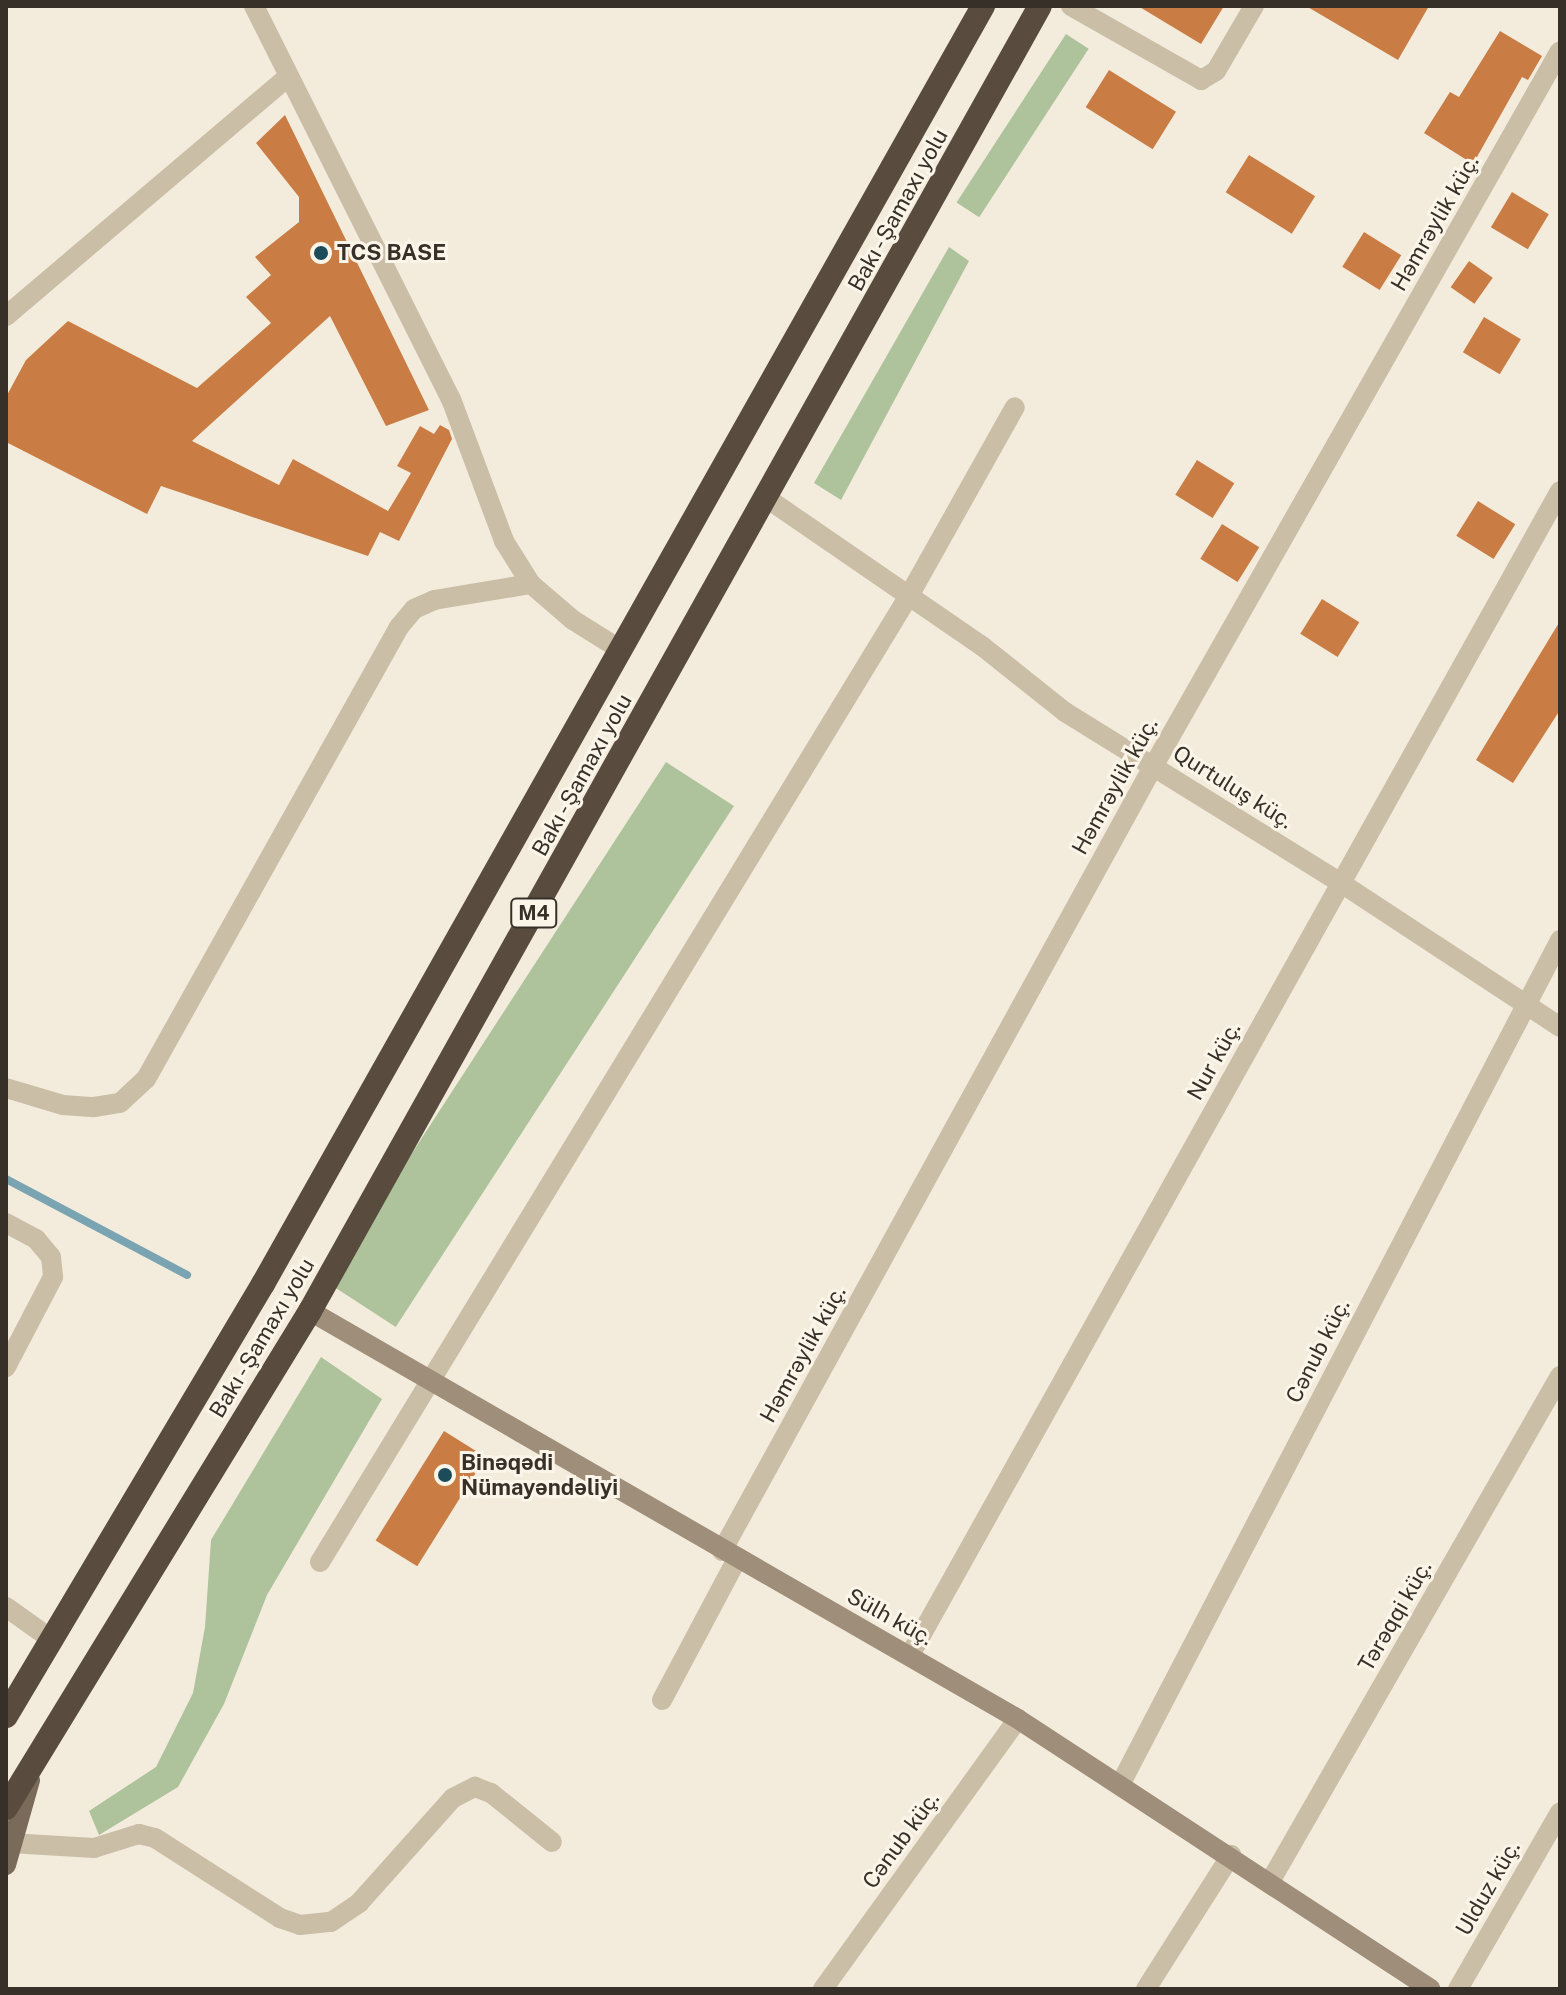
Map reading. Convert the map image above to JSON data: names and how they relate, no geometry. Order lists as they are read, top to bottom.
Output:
{
  "streets": {
    "highway": ["Bakı - Şamaxı yolu", "M4"],
    "street": [
      "Həmrəylik küç.",
      "Qurtuluş küç.",
      "Nur küç.",
      "Cənub küç.",
      "Tərəqqi küç.",
      "Sülh küç.",
      "Ulduz küç."
    ]
  },
  "crossings": [
    ["Bakı - Şamaxı yolu", "Qurtuluş küç."],
    ["Bakı - Şamaxı yolu", "Sülh küç."],
    ["Həmrəylik küç.", "Qurtuluş küç."],
    ["Həmrəylik küç.", "Sülh küç."],
    ["Qurtuluş küç.", "Nur küç."],
    ["Qurtuluş küç.", "Cənub küç."],
    ["Nur küç.", "Sülh küç."],
    ["Cənub küç.", "Sülh küç."],
    ["Tərəqqi küç.", "Sülh küç."]
  ],
  "places": ["TCS BASE", "Binəqədi Nümayəndəliyi"]
}
